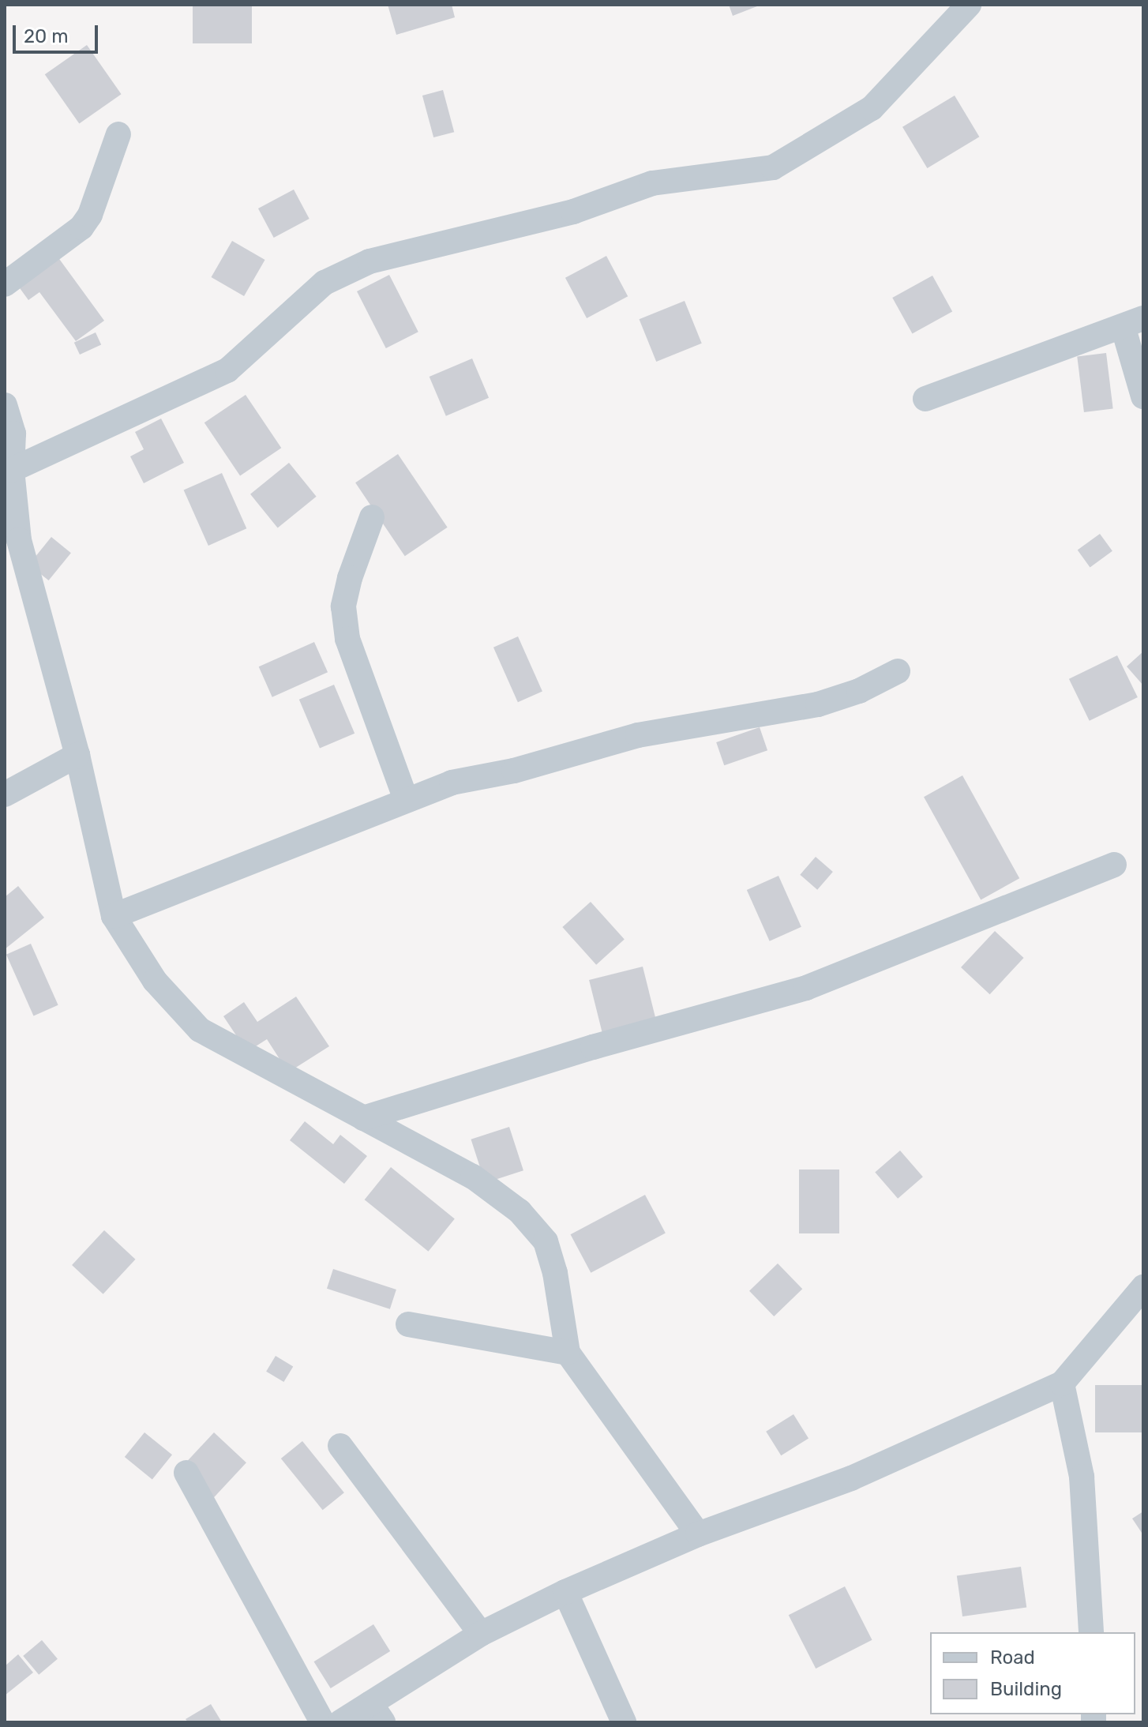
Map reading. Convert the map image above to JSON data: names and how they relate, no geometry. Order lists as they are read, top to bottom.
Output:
{
  "legend": ["Road", "Building"],
  "scale_bar": "20 m"
}
